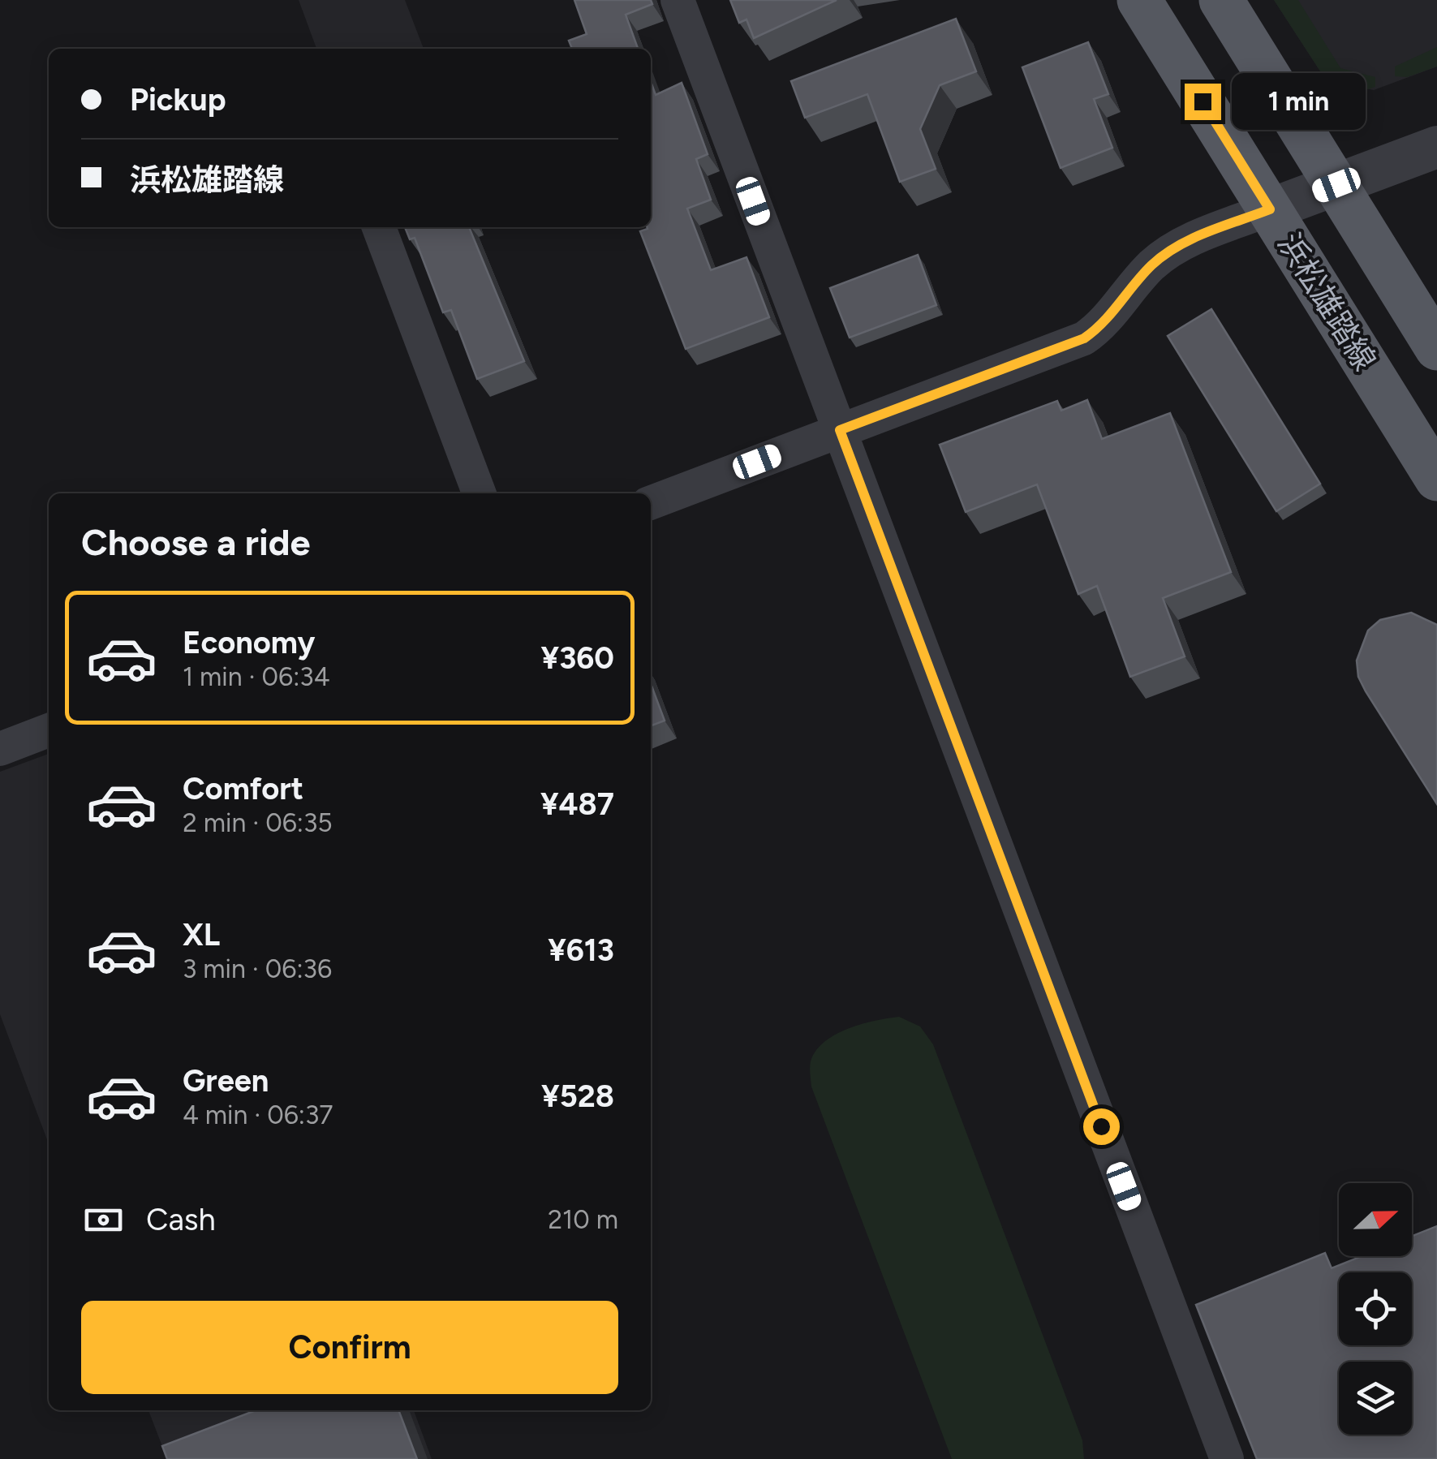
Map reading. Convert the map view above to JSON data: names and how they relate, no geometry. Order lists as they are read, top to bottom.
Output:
{
  "streets": {
    "main road": ["浜松雄踏線"]
  },
  "north": "right",
  "page": {
    "banner": ["Pickup", "浜松雄踏線"],
    "bubble": "1 min",
    "heading": "Choose a ride",
    "list": [
      {
        "name": "Economy",
        "note": "1 min · 06:34",
        "value": "¥360"
      },
      {
        "name": "Comfort",
        "note": "2 min · 06:35",
        "value": "¥487"
      },
      {
        "name": "XL",
        "note": "3 min · 06:36",
        "value": "¥613"
      },
      {
        "name": "Green",
        "note": "4 min · 06:37",
        "value": "¥528"
      }
    ],
    "pay": ["Cash", "210 m"],
    "buttons": "Confirm"
  }
}
